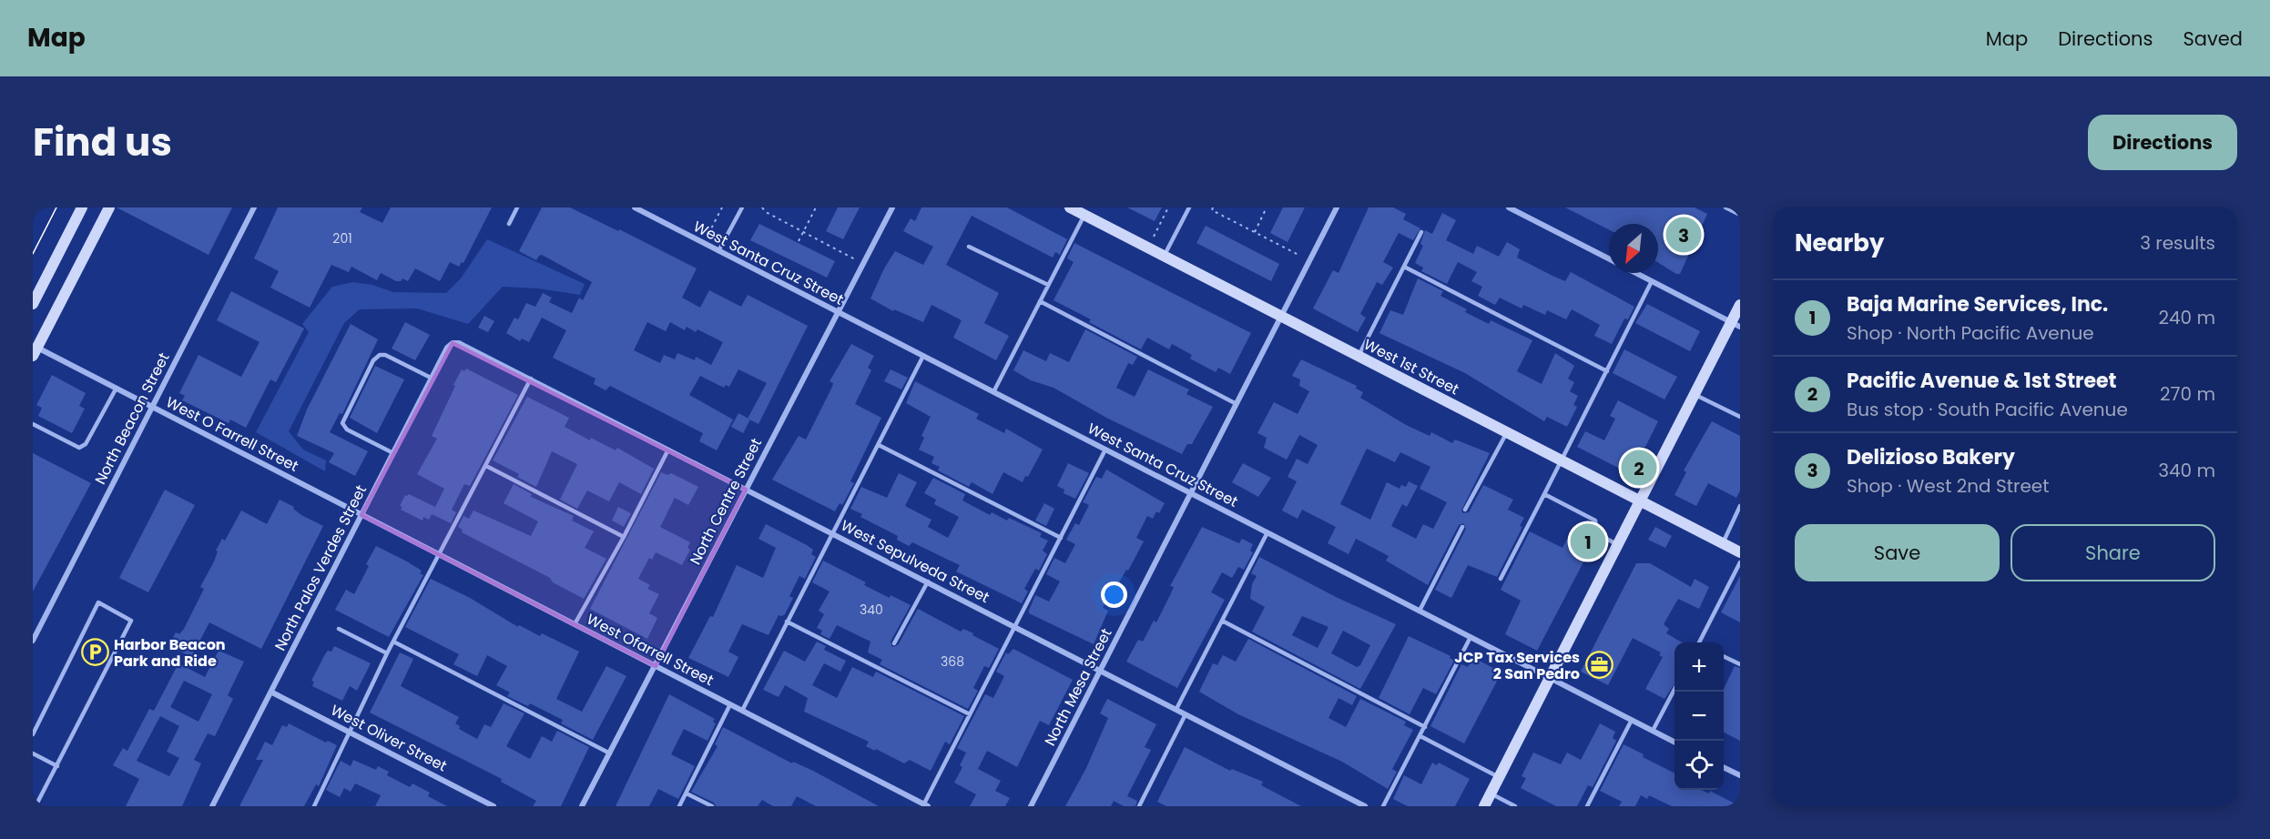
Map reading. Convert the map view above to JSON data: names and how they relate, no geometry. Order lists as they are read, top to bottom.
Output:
{
  "streets": {
    "main road": ["West 1st Street"],
    "street": [
      "West Santa Cruz Street",
      "North Beacon Street",
      "West O Farrell Street",
      "North Centre Street",
      "West Sepulveda Street",
      "North Palos Verdes Street",
      "West Ofarrell Street",
      "North Mesa Street",
      "West Oliver Street"
    ]
  },
  "crossings": [
    ["West Santa Cruz Street", "North Centre Street"],
    ["West Santa Cruz Street", "North Mesa Street"],
    ["West 1st Street", "North Mesa Street"],
    ["North Beacon Street", "West O Farrell Street"],
    ["West O Farrell Street", "North Palos Verdes Street"],
    ["West O Farrell Street", "West Ofarrell Street"],
    ["North Centre Street", "West Sepulveda Street"],
    ["North Centre Street", "West Ofarrell Street"],
    ["West Sepulveda Street", "North Palos Verdes Street"],
    ["West Sepulveda Street", "North Mesa Street"],
    ["North Palos Verdes Street", "West Ofarrell Street"],
    ["North Palos Verdes Street", "West Oliver Street"]
  ],
  "places": {
    "parking": ["Harbor Beacon Park and Ride"],
    "office": ["JCP Tax Services 2 San Pedro"]
  },
  "house_numbers": ["201", "340", "368"],
  "north": "bottom left",
  "page": {
    "header": "Map",
    "nav": ["Map", "Directions", "Saved"],
    "title": "Find us",
    "buttons": [
      "Directions",
      ["Save", "Share"]
    ],
    "heading": ["Nearby", "3 results"],
    "pins": ["3", "2", "1"],
    "list": [
      {
        "mark": "1",
        "name": "Baja Marine Services, Inc.",
        "note": "Shop · North Pacific Avenue",
        "value": "240 m"
      },
      {
        "mark": "2",
        "name": "Pacific Avenue & 1st Street",
        "note": "Bus stop · South Pacific Avenue",
        "value": "270 m"
      },
      {
        "mark": "3",
        "name": "Delizioso Bakery",
        "note": "Shop · West 2nd Street",
        "value": "340 m"
      }
    ],
    "map_buttons": ["+", "−"]
  }
}
